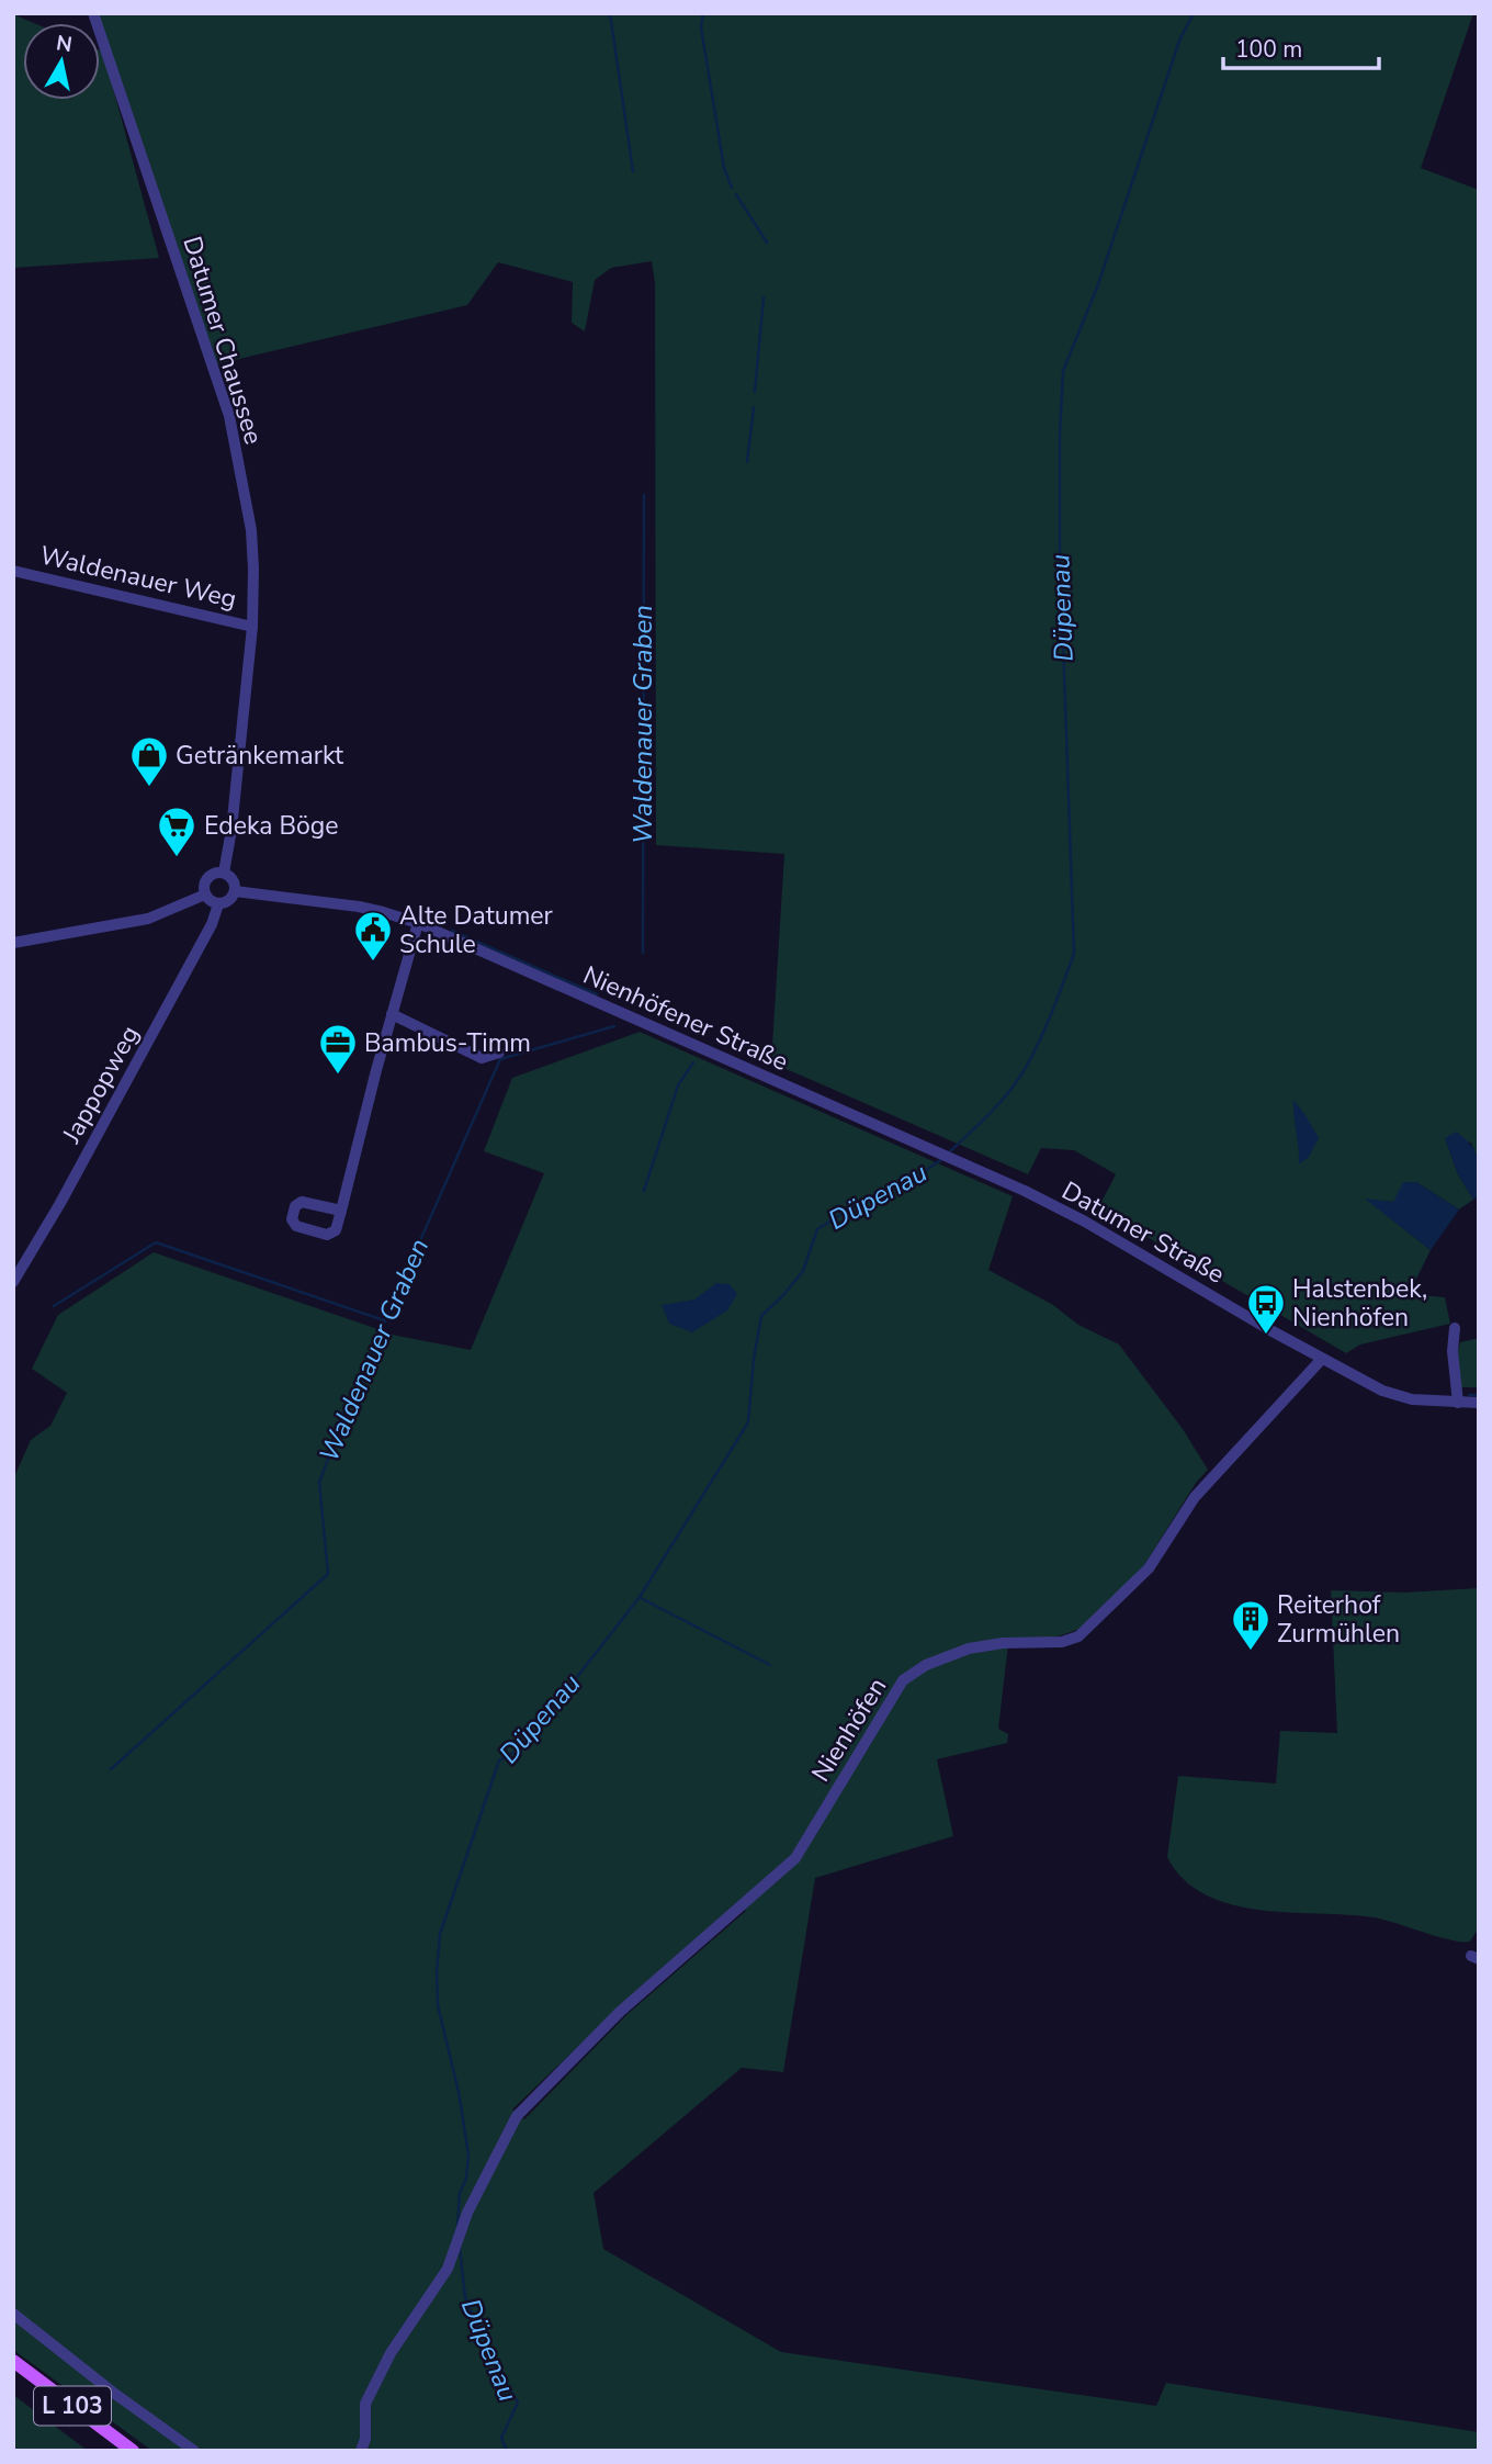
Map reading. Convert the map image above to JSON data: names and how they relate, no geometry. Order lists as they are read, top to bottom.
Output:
{
  "streets": {
    "main road": ["L 103"],
    "street": [
      "Datumer Chaussee",
      "Waldenauer Weg",
      "Nienhöfener Straße",
      "Jappopweg",
      "Datumer Straße",
      "Nienhöfen"
    ]
  },
  "crossings": [
    ["Datumer Chaussee", "Waldenauer Weg"],
    ["Datumer Chaussee", "Nienhöfener Straße"],
    ["Datumer Chaussee", "Jappopweg"],
    ["Nienhöfener Straße", "Jappopweg"],
    ["Nienhöfener Straße", "Datumer Straße"],
    ["Datumer Straße", "Nienhöfen"]
  ],
  "water": ["Düpenau", "Waldenauer Graben"],
  "places": {
    "shop": ["Getränkemarkt"],
    "supermarket": ["Edeka Böge"],
    "public building": ["Alte Datumer Schule"],
    "office": ["Bambus-Timm"],
    "bus stop": ["Halstenbek, Nienhöfen"],
    "building": ["Reiterhof Zurmühlen"]
  },
  "scale_bar": "100 m",
  "north": "top"
}
